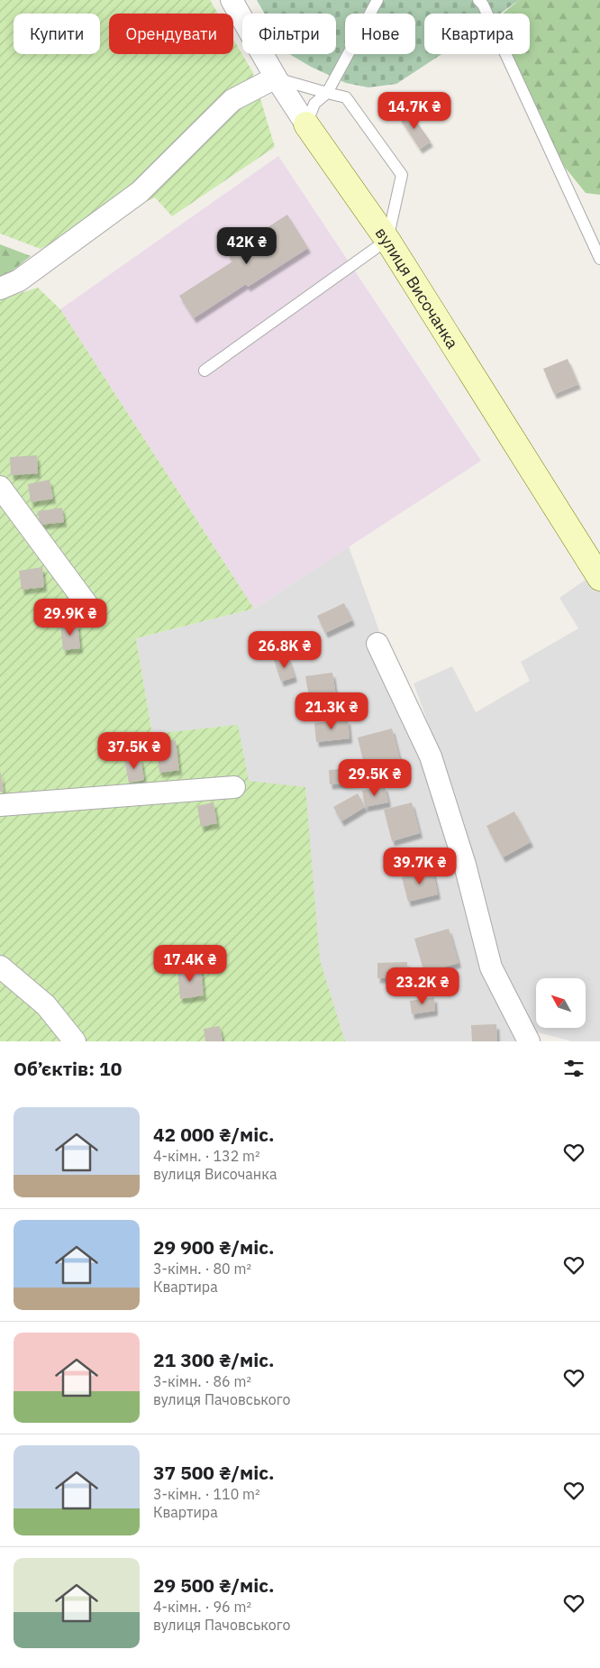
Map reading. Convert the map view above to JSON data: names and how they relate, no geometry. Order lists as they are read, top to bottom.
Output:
{
  "streets": {
    "street": ["вулиця Височанка"]
  },
  "north": "top left",
  "page": {
    "chip": [
      "Купити",
      "Орендувати",
      "Фільтри",
      "Нове",
      "Квартира"
    ],
    "price": [
      "14.7K ₴",
      "42K ₴",
      "29.9K ₴",
      "26.8K ₴",
      "21.3K ₴",
      "37.5K ₴",
      "29.5K ₴",
      "39.7K ₴",
      "17.4K ₴",
      "23.2K ₴"
    ],
    "heading": "Об’єктів: 10",
    "list": [
      {
        "name": "42 000 ₴/міс.",
        "note": "4-кімн. · 132 m² · вулиця Височанка"
      },
      {
        "name": "29 900 ₴/міс.",
        "note": "3-кімн. · 80 m² · Квартира"
      },
      {
        "name": "21 300 ₴/міс.",
        "note": "3-кімн. · 86 m² · вулиця Пачовського"
      },
      {
        "name": "37 500 ₴/міс.",
        "note": "3-кімн. · 110 m² · Квартира"
      },
      {
        "name": "29 500 ₴/міс.",
        "note": "4-кімн. · 96 m² · вулиця Пачовського"
      }
    ]
  }
}
